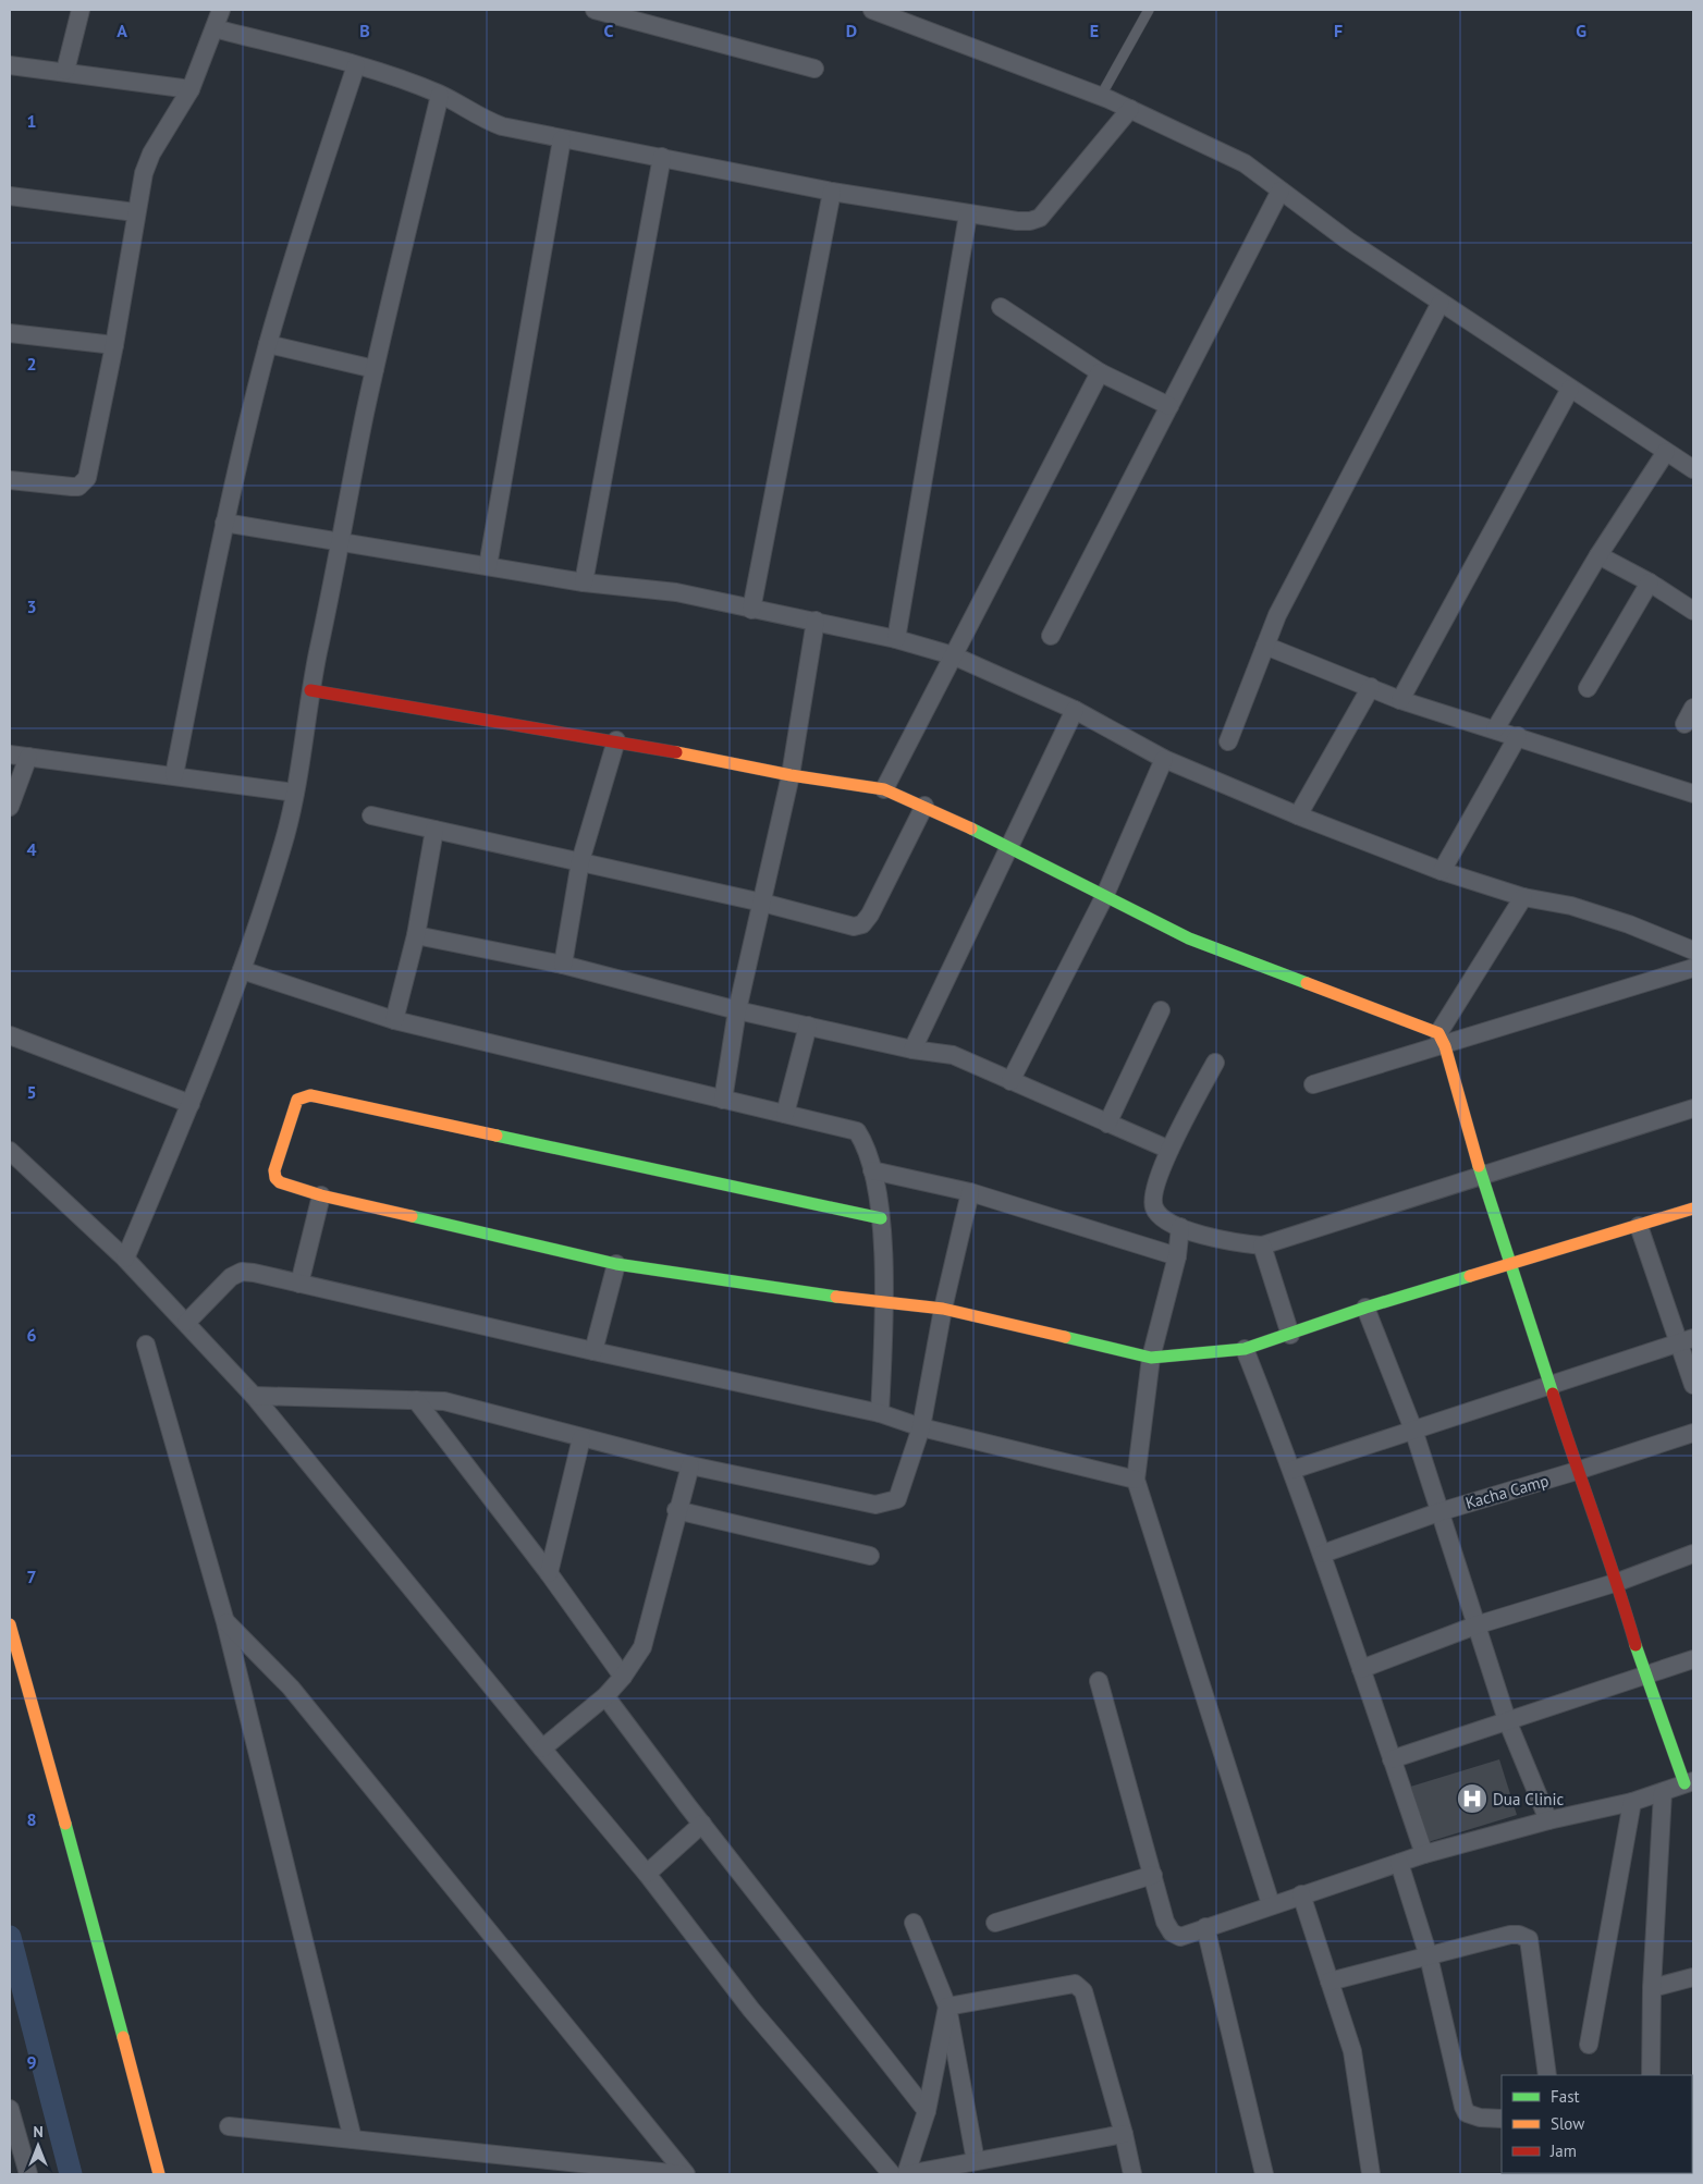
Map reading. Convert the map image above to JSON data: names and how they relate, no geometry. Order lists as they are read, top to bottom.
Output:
{
  "streets": {
    "street": ["Kacha Camp"]
  },
  "places": {
    "hospital": ["Dua Clinic"]
  },
  "legend": ["Fast", "Slow", "Jam"],
  "north": "top",
  "grid": {
    "columns": [
      "A",
      "B",
      "C",
      "D",
      "E",
      "F",
      "G"
    ],
    "rows": [
      "1",
      "2",
      "3",
      "4",
      "5",
      "6",
      "7",
      "8",
      "9"
    ]
  }
}
